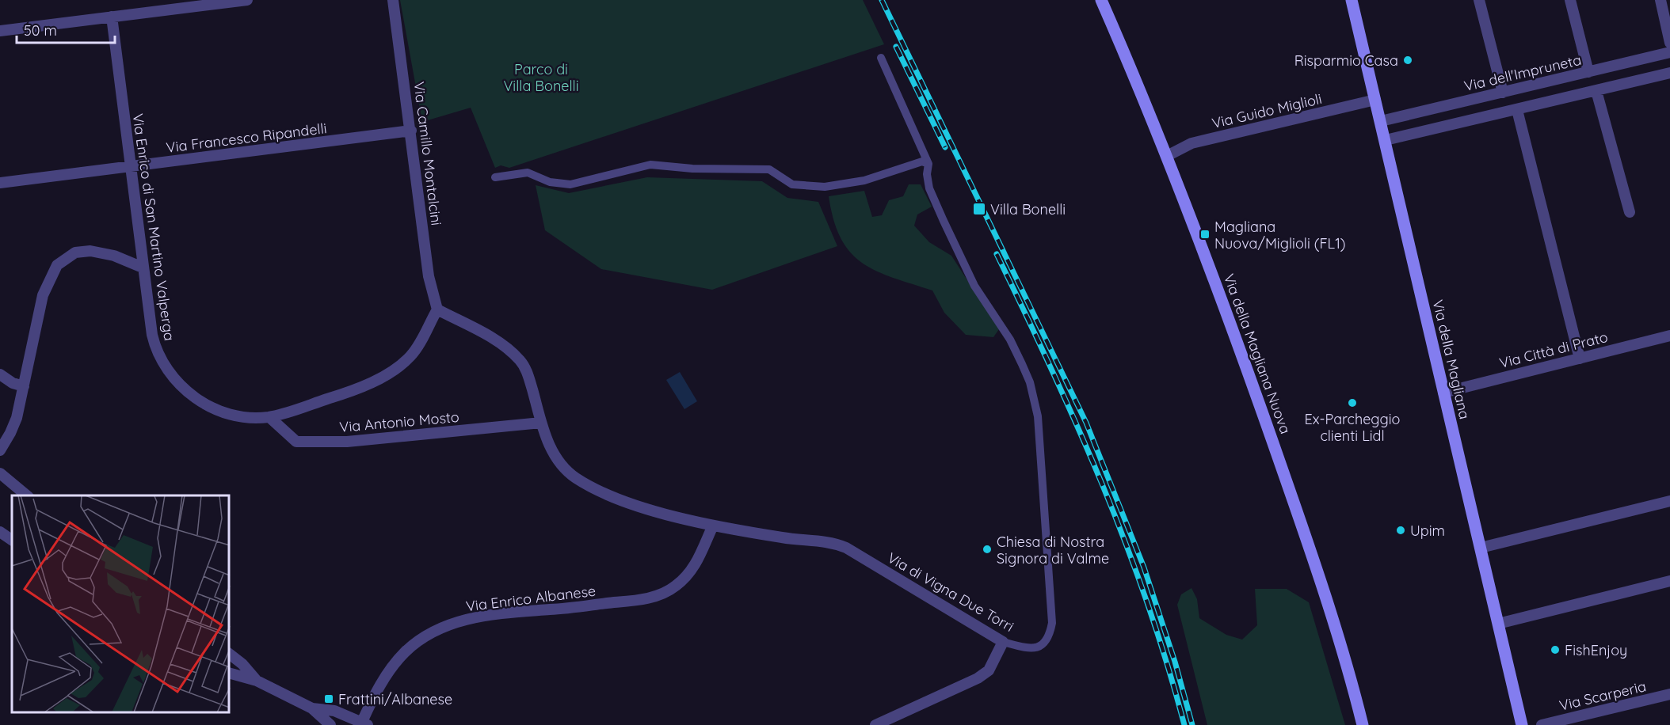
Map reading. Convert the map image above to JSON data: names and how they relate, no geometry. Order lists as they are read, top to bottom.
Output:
{
  "streets": {
    "main road": ["Via della Magliana Nuova", "Via della Magliana"],
    "street": [
      "Via dell'Impruneta",
      "Via Guido Miglioli",
      "Via Francesco Ripandelli",
      "Via Camillo Montalcini",
      "Via Enrico di San Martino Valperga",
      "Via Città di Prato",
      "Via Antonio Mosto",
      "Via di Vigna Due Torri",
      "Via Enrico Albanese",
      "Via Scarperia"
    ]
  },
  "crossings": [
    ["Via dell'Impruneta", "Via della Magliana"],
    ["Via Guido Miglioli", "Via della Magliana Nuova"],
    ["Via Guido Miglioli", "Via della Magliana"],
    ["Via Francesco Ripandelli", "Via Camillo Montalcini"],
    ["Via Francesco Ripandelli", "Via Enrico di San Martino Valperga"],
    ["Via Camillo Montalcini", "Via Enrico di San Martino Valperga"],
    ["Via Camillo Montalcini", "Via di Vigna Due Torri"],
    ["Via Enrico di San Martino Valperga", "Via Antonio Mosto"],
    ["Via Enrico di San Martino Valperga", "Via di Vigna Due Torri"],
    ["Via Città di Prato", "Via della Magliana"],
    ["Via Antonio Mosto", "Via di Vigna Due Torri"],
    ["Via di Vigna Due Torri", "Via Enrico Albanese"]
  ],
  "parks": ["Parco di Villa Bonelli"],
  "places": {
    "other": [
      "Risparmio Casa",
      "Ex-Parcheggio clienti Lidl",
      "Upim",
      "Chiesa di Nostra Signora di Valme",
      "FishEnjoy"
    ],
    "transit": ["Villa Bonelli", "Magliana Nuova/Miglioli (FL1)", "Frattini/Albanese"]
  },
  "scale_bar": "50 m"
}
